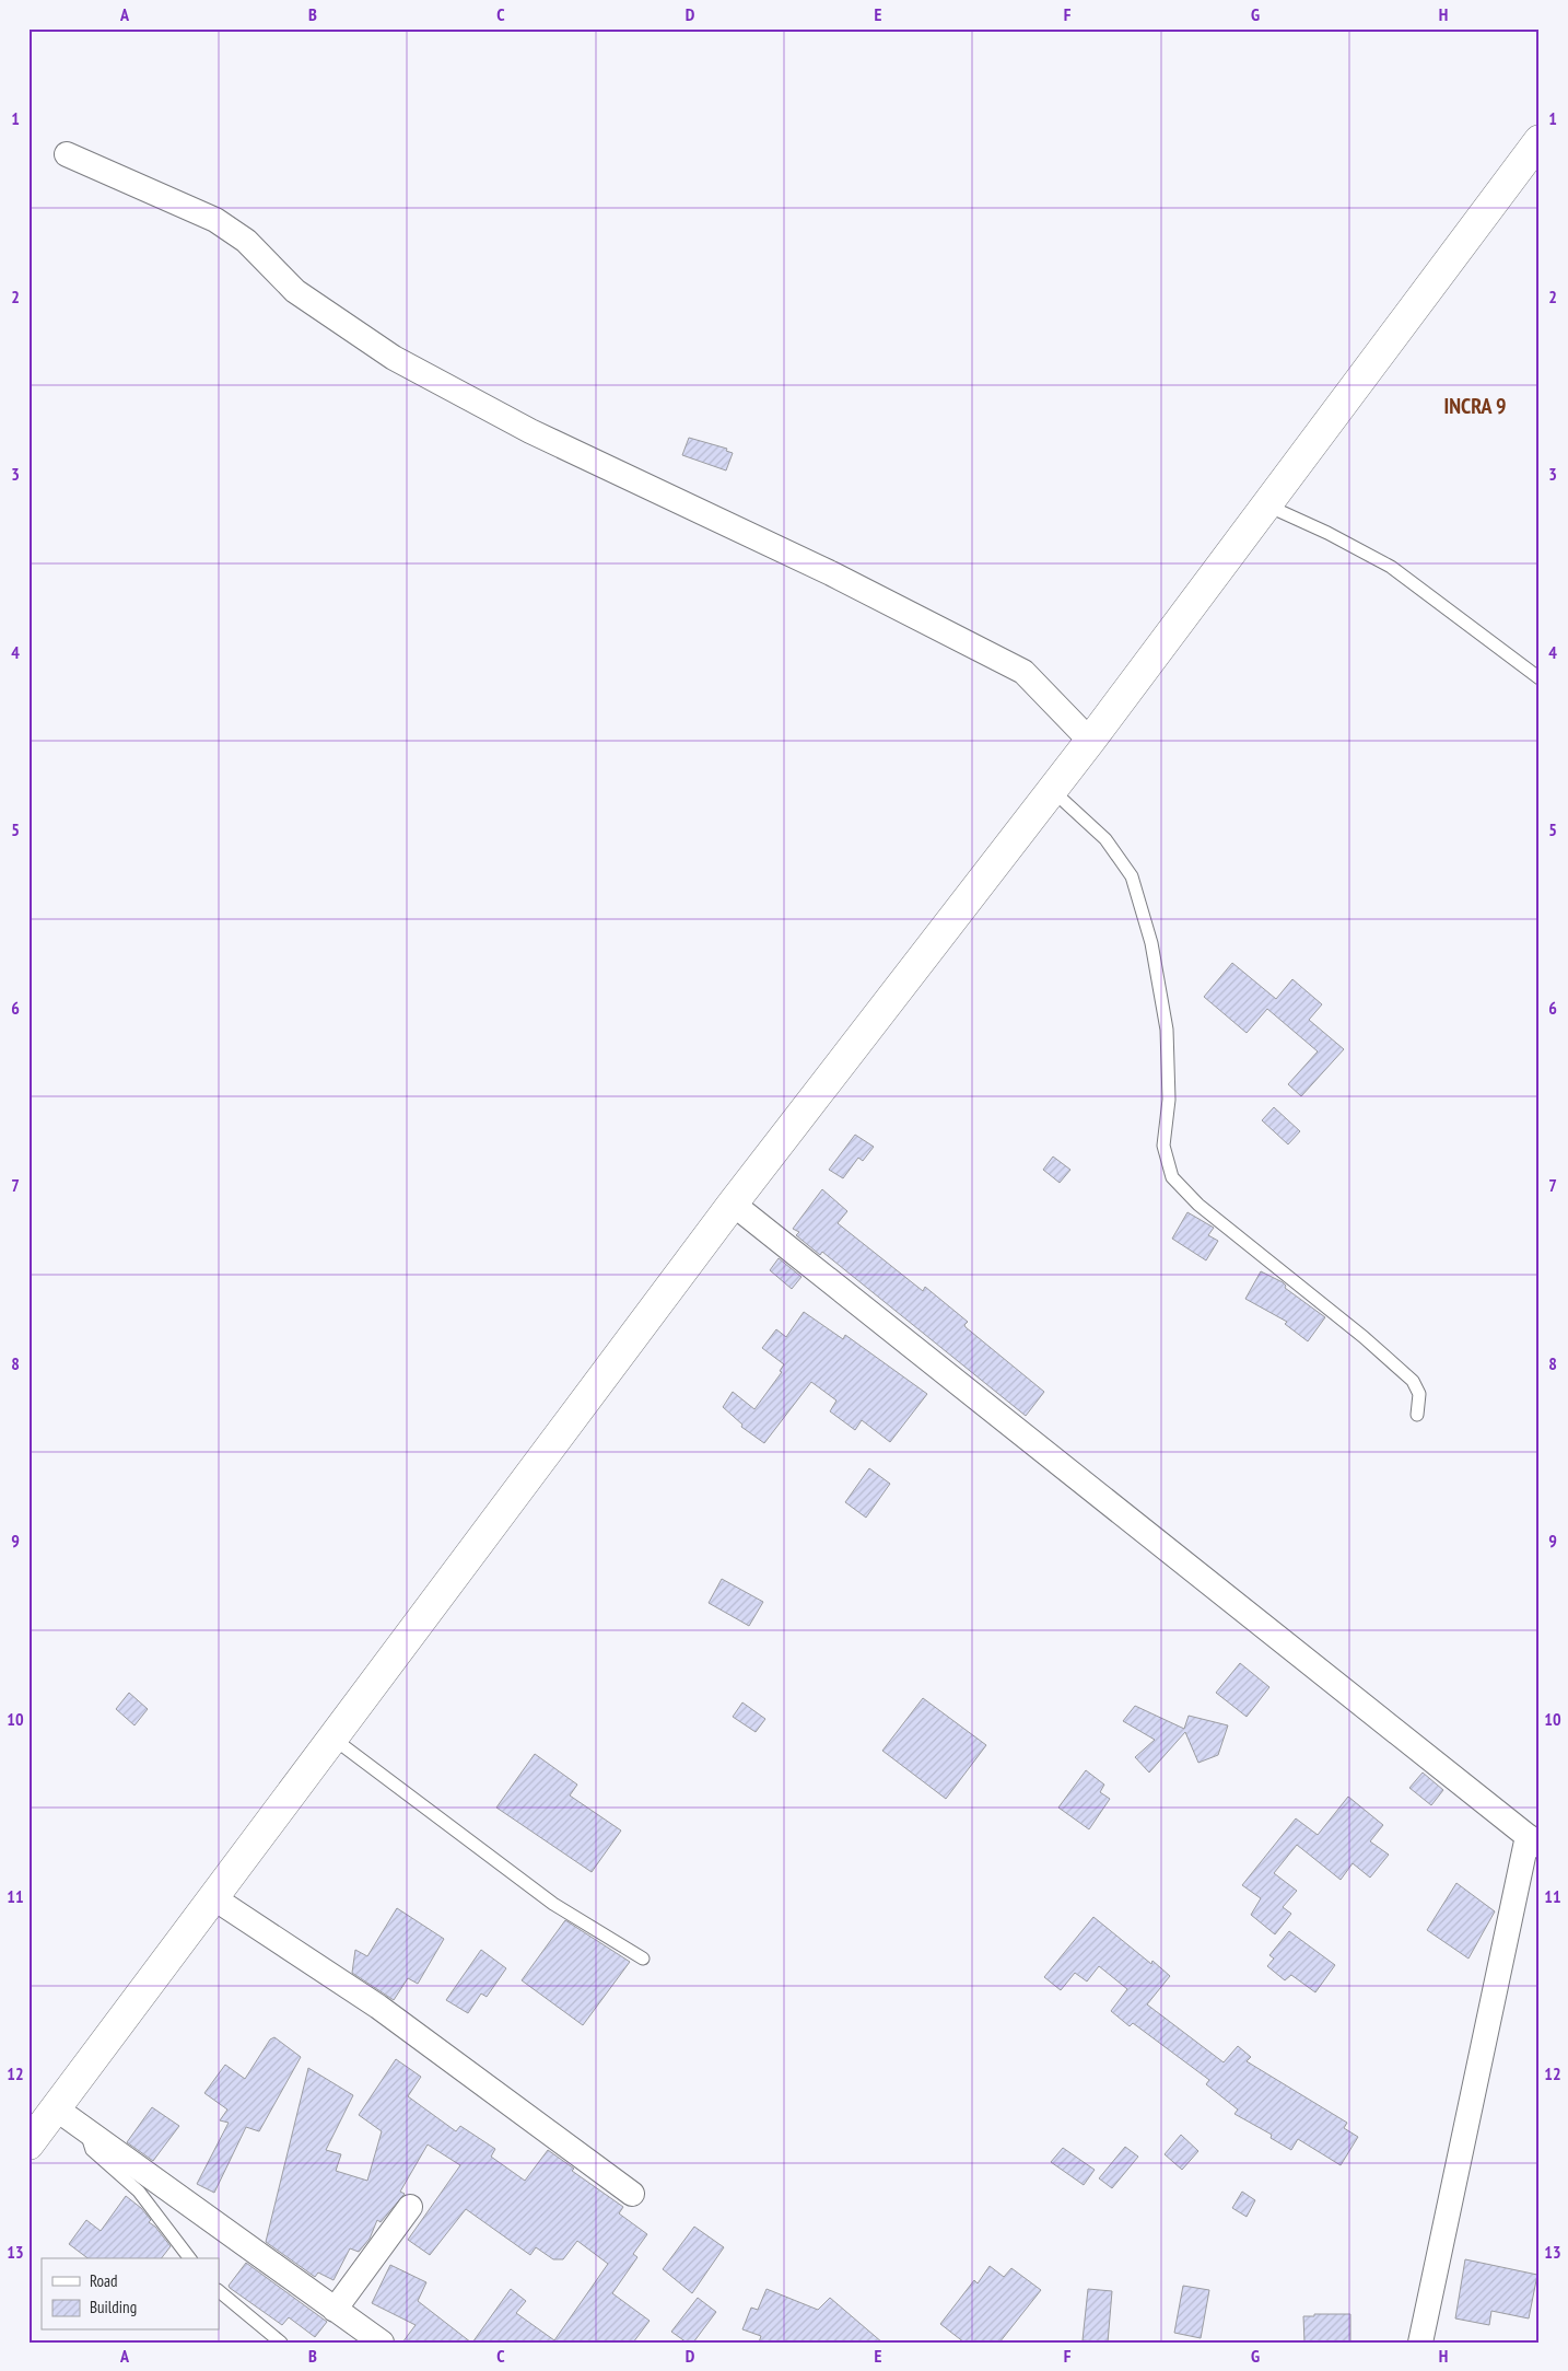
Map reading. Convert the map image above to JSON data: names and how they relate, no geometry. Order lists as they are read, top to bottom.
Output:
{
  "districts": ["INCRA 9"],
  "legend": ["Road", "Building"],
  "grid": {
    "columns": [
      "A",
      "B",
      "C",
      "D",
      "E",
      "F",
      "G",
      "H"
    ],
    "rows": [
      "1",
      "2",
      "3",
      "4",
      "5",
      "6",
      "7",
      "8",
      "9",
      "10",
      "11",
      "12",
      "13"
    ]
  }
}
